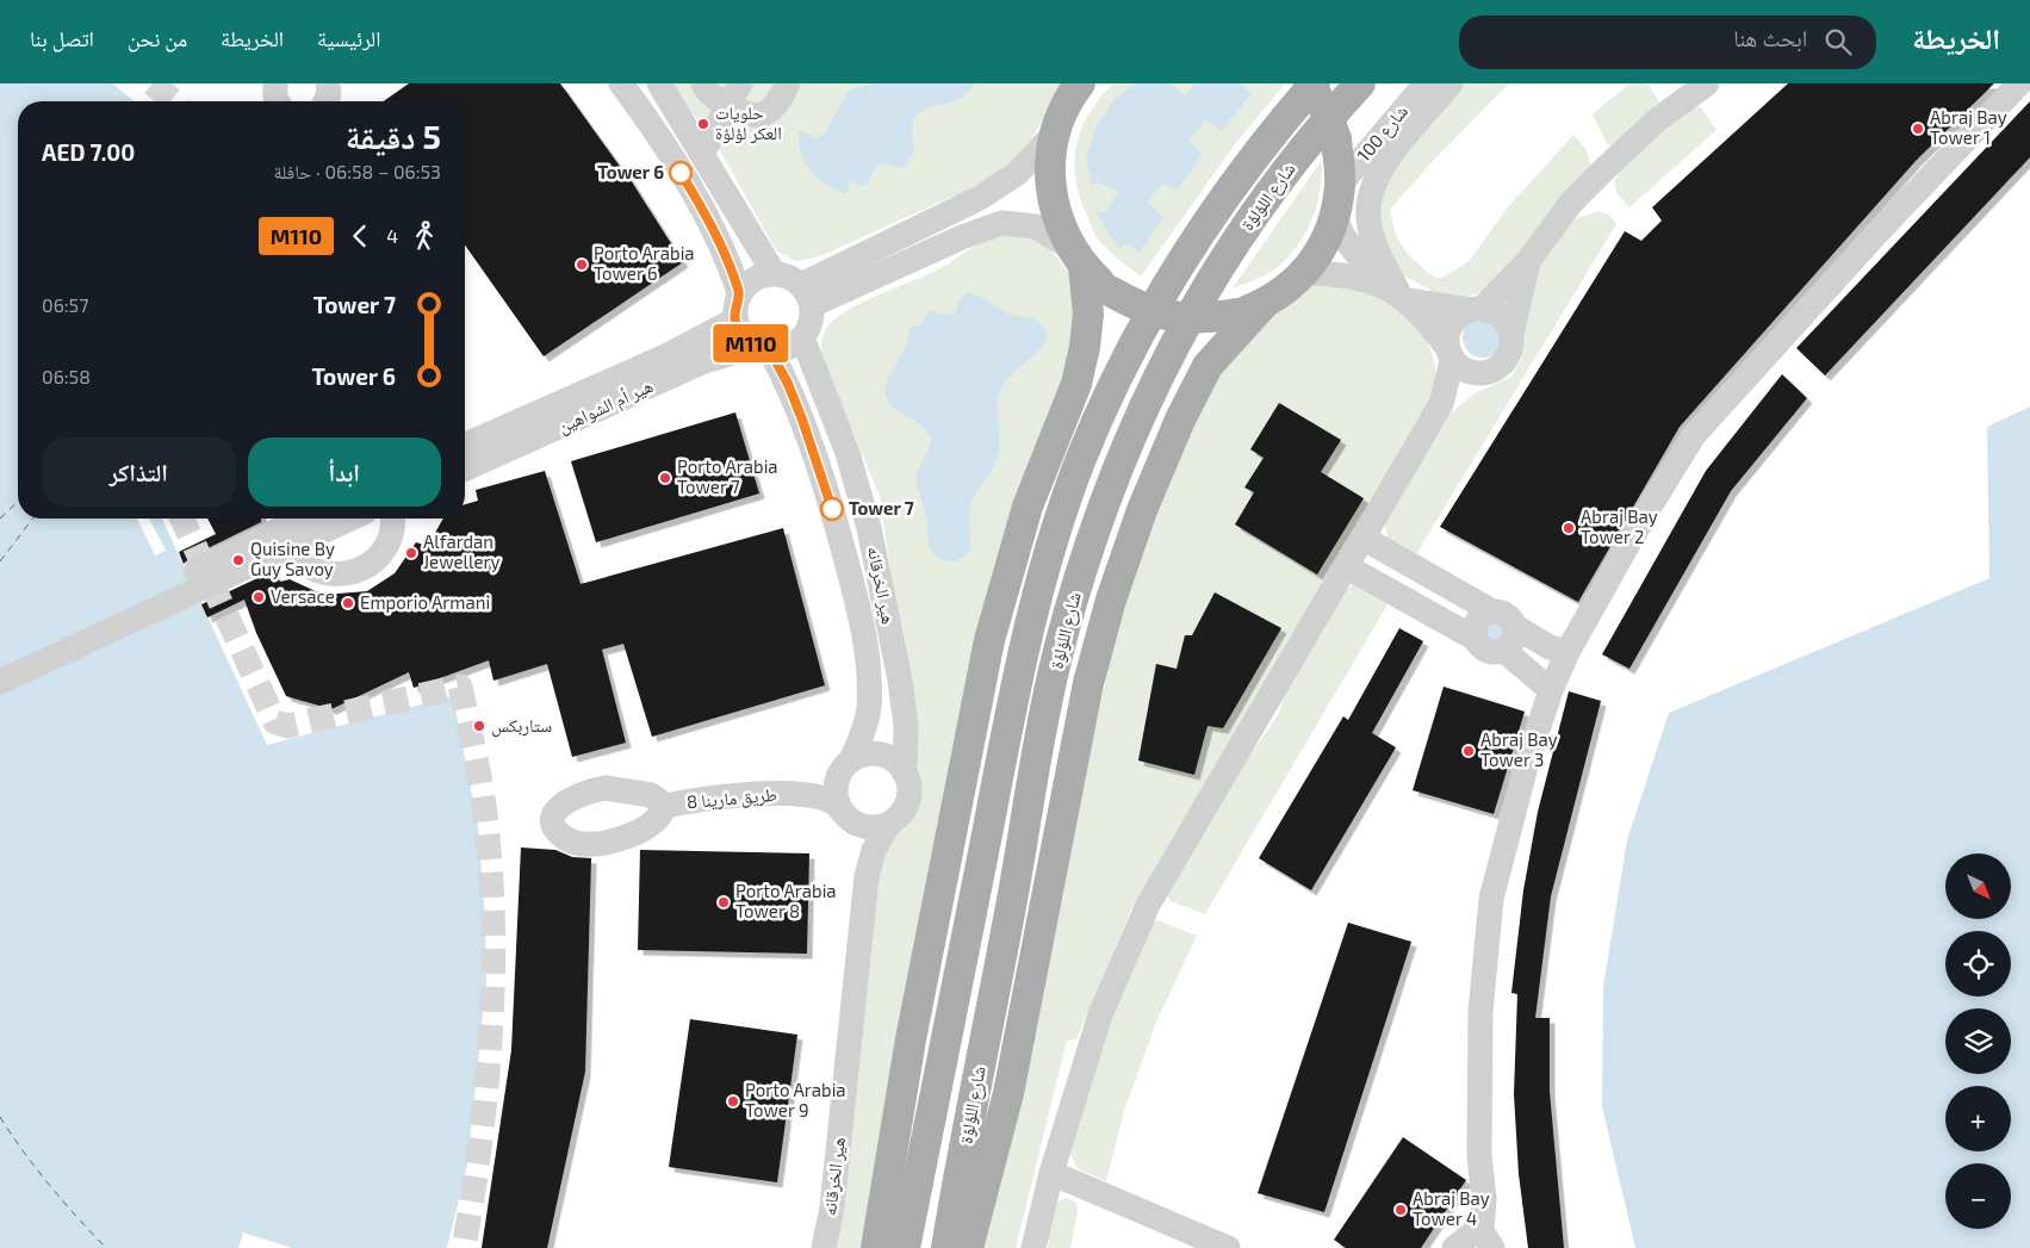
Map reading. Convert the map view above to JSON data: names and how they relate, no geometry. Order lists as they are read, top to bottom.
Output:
{
  "streets": {
    "main road": ["شارع اللؤلؤة"],
    "street": [
      "شارع 100",
      "هير أم الشواهين",
      "هير الخرقانه",
      "طريق مارينا 8"
    ]
  },
  "crossings": [
    ["هير أم الشواهين", "هير الخرقانه"],
    ["هير الخرقانه", "طريق مارينا 8"]
  ],
  "places": [
    "حلويات العكر لؤلؤة",
    "Abraj Bay Tower 1",
    "Tower 6",
    "Porto Arabia Tower 6",
    "Porto Arabia Tower 7",
    "Tower 7",
    "Abraj Bay Tower 2",
    "Alfardan Jewellery",
    "Quisine By Guy Savoy",
    "Versace",
    "Emporio Armani",
    "ستاربكس",
    "Abraj Bay Tower 3",
    "Porto Arabia Tower 8",
    "Porto Arabia Tower 9",
    "Abraj Bay Tower 4"
  ],
  "lines": ["bus line M110"],
  "north": "bottom right",
  "page": {
    "header": "الخريطة",
    "search": "ابحث هنا",
    "nav": [
      "الرئيسية",
      "الخريطة",
      "من نحن",
      "اتصل بنا"
    ],
    "on_map": "M110",
    "heading": ["5 دقيقة", "06:53 – 06:58 · حافلة", "AED 7.00"],
    "legs": ["4", "M110"],
    "list": [
      {
        "name": "Tower 7",
        "value": "06:57"
      },
      {
        "name": "Tower 6",
        "value": "06:58"
      }
    ],
    "buttons": ["ابدأ", "التذاكر"],
    "map_buttons": ["+", "−"]
  }
}
